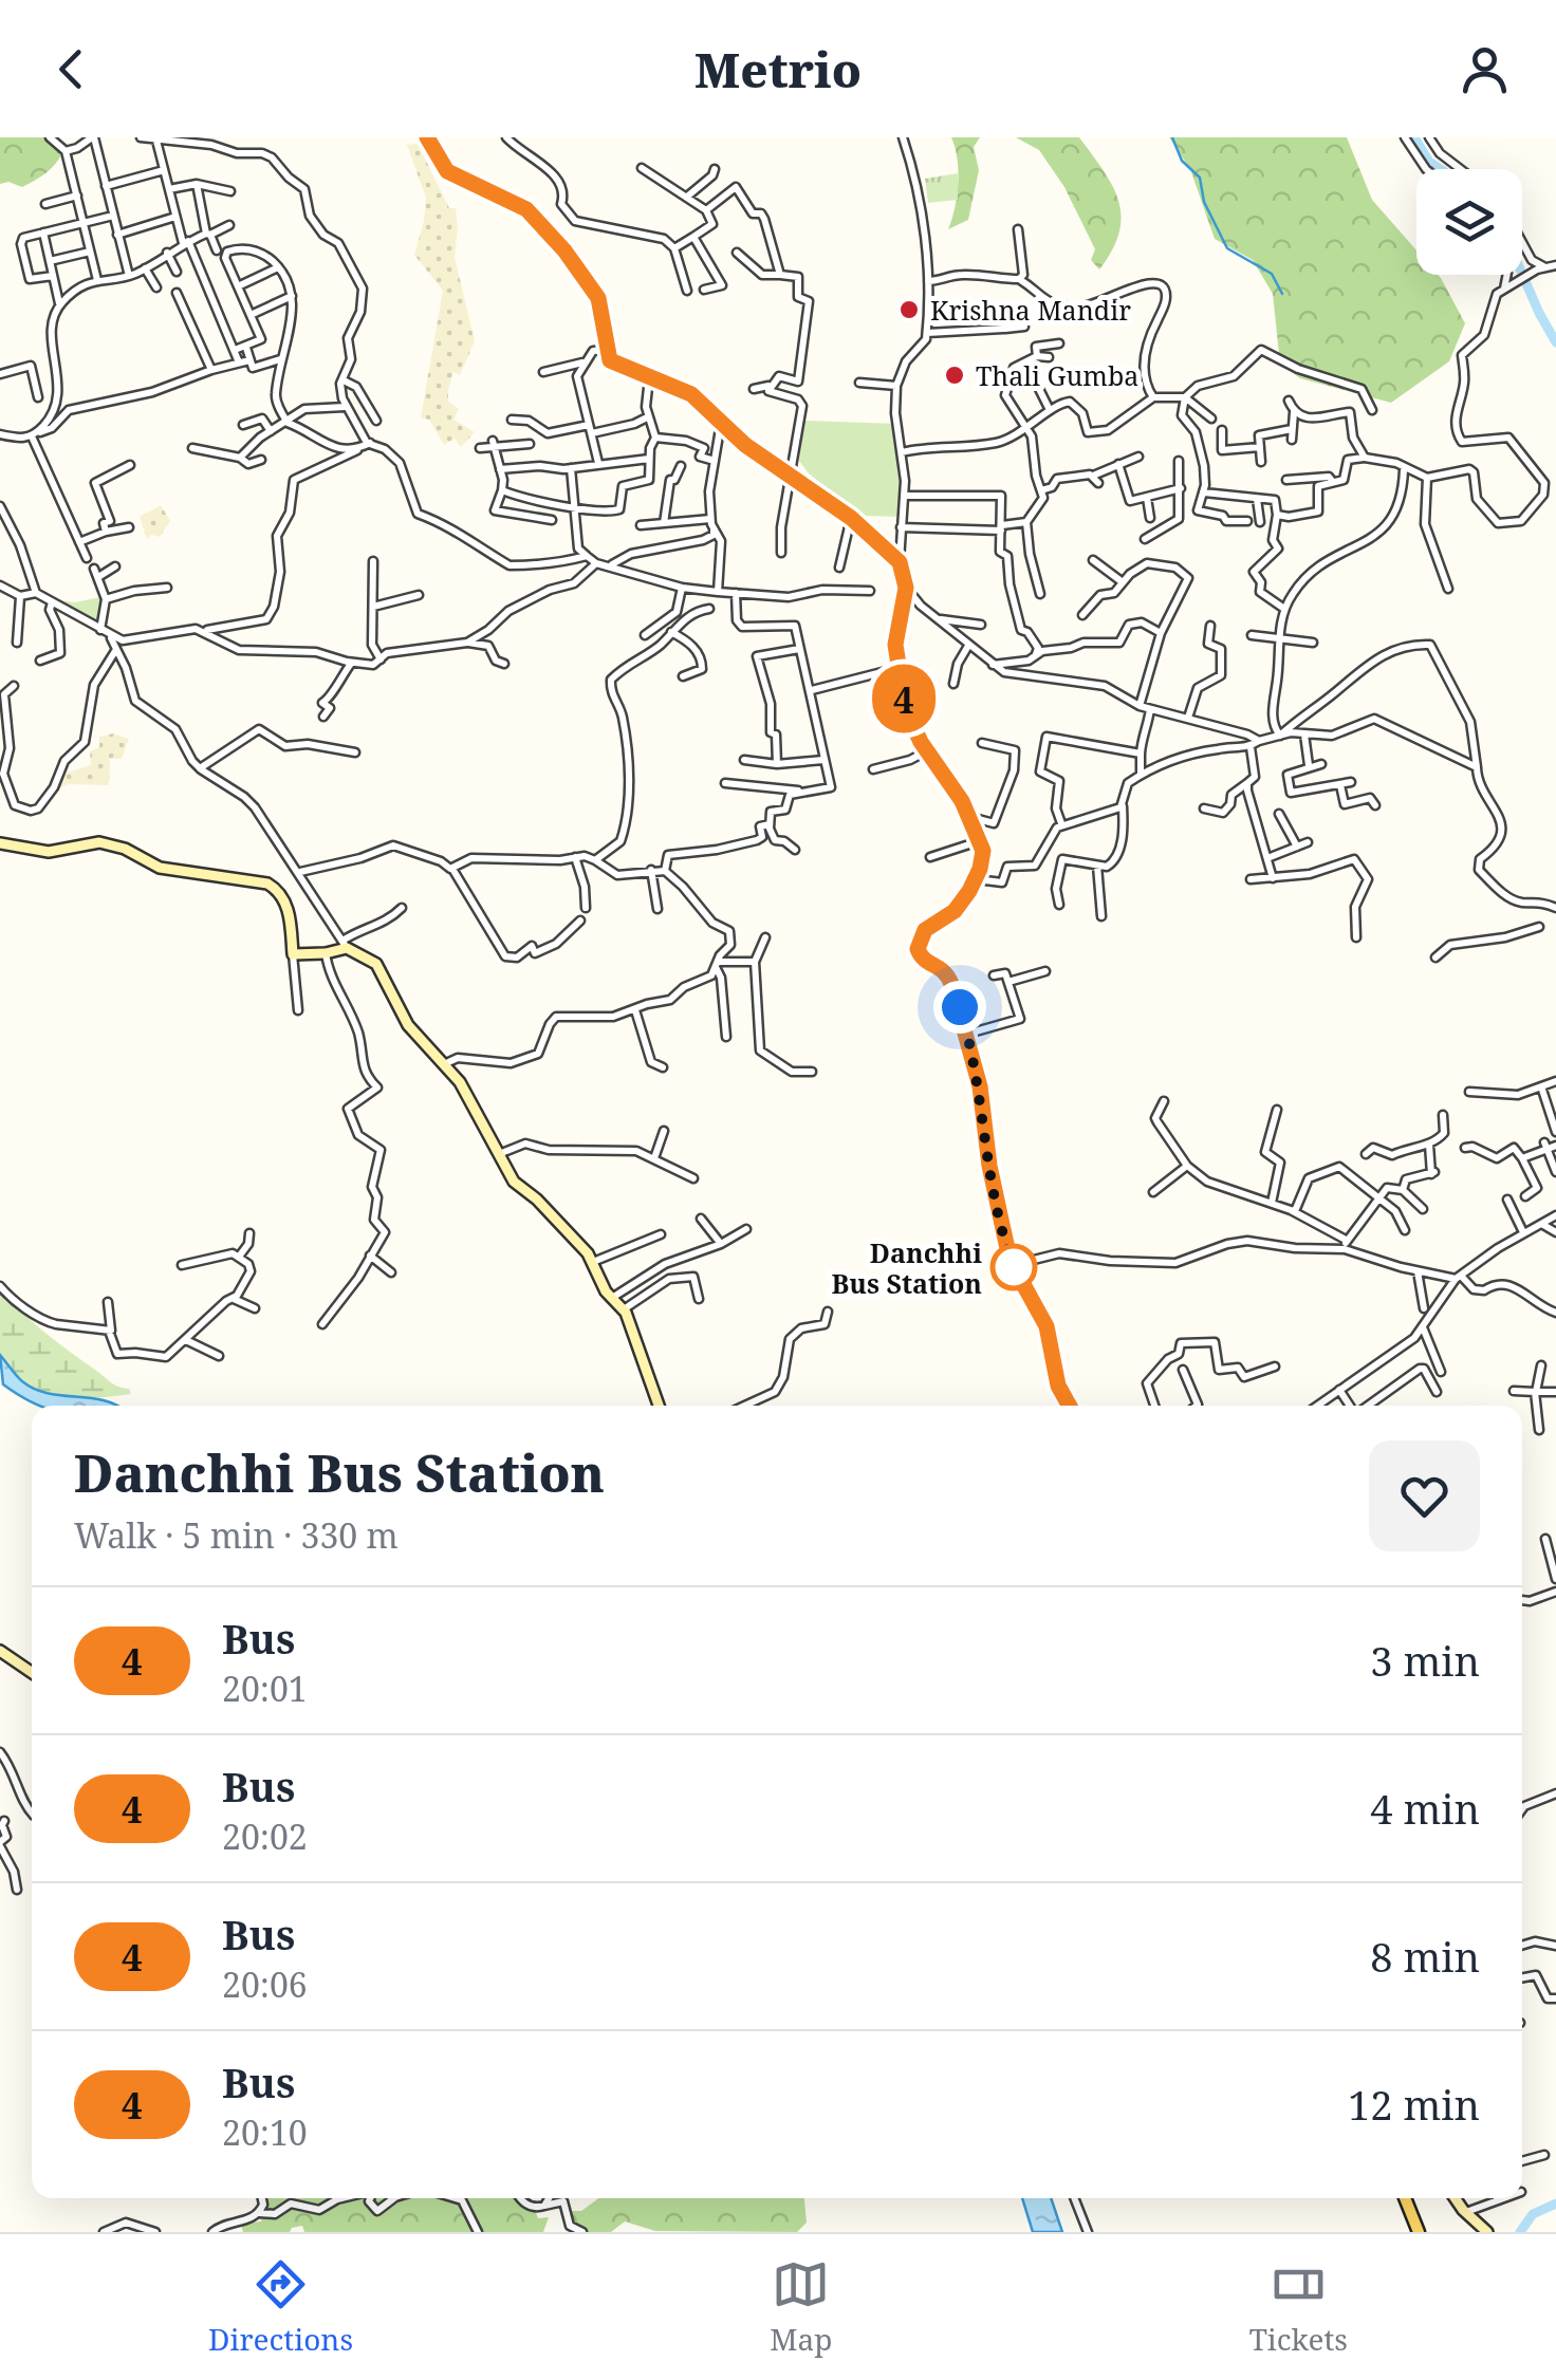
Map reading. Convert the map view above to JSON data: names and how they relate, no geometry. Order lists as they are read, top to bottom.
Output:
{
  "places": ["Krishna Mandir", "Thali Gumba", "Danchhi Bus Station"],
  "lines": ["bus line 4"],
  "page": {
    "header": "Metrio",
    "on_map": "4",
    "heading": ["Danchhi Bus Station", "Walk · 5 min · 330 m"],
    "list": [
      {
        "mark": "4",
        "name": "Bus",
        "note": "20:01",
        "value": "3 min"
      },
      {
        "mark": "4",
        "name": "Bus",
        "note": "20:02",
        "value": "4 min"
      },
      {
        "mark": "4",
        "name": "Bus",
        "note": "20:06",
        "value": "8 min"
      },
      {
        "mark": "4",
        "name": "Bus",
        "note": "20:10",
        "value": "12 min"
      }
    ],
    "tabs": ["Directions", "Map", "Tickets"]
  }
}
